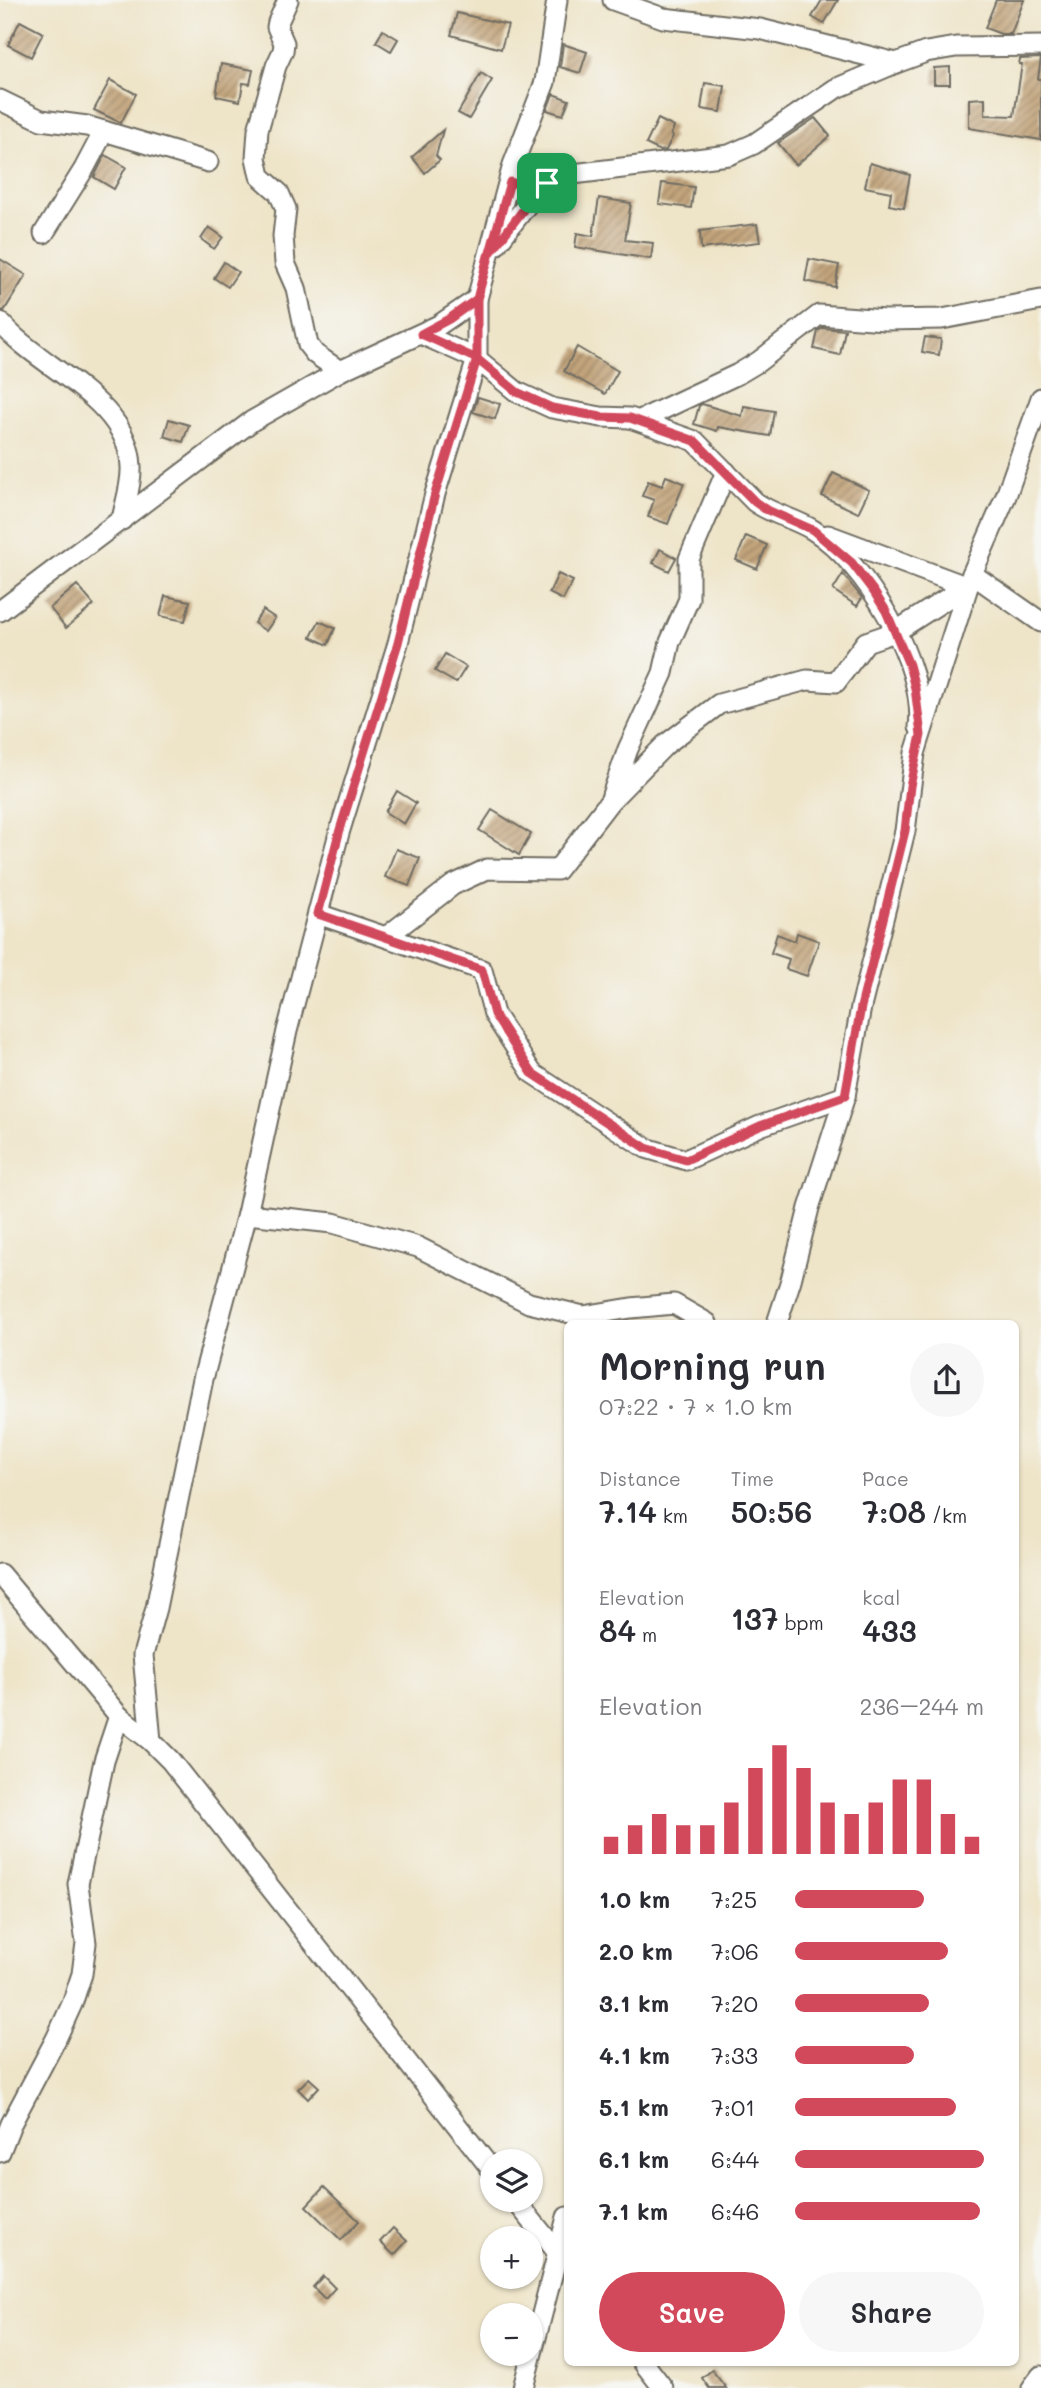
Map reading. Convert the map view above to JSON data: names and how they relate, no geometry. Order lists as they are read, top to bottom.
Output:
{
  "page": {
    "heading": ["Morning run", "07:22 · 7 × 1.0 km"],
    "stats": [
      ["Distance", "7.14 km"],
      ["Time", "50:56"],
      ["Pace", "7:08 /km"],
      ["Elevation", "84 m"],
      ["137 bpm"],
      ["kcal", "433"]
    ],
    "chart": ["Elevation", "236–244 m"],
    "list": [
      {
        "name": "1.0 km",
        "note": "7:25"
      },
      {
        "name": "2.0 km",
        "note": "7:06"
      },
      {
        "name": "3.1 km",
        "note": "7:20"
      },
      {
        "name": "4.1 km",
        "note": "7:33"
      },
      {
        "name": "5.1 km",
        "note": "7:01"
      },
      {
        "name": "6.1 km",
        "note": "6:44"
      },
      {
        "name": "7.1 km",
        "note": "6:46"
      }
    ],
    "map_buttons": ["+", "−"],
    "buttons": ["Save", "Share"]
  }
}
